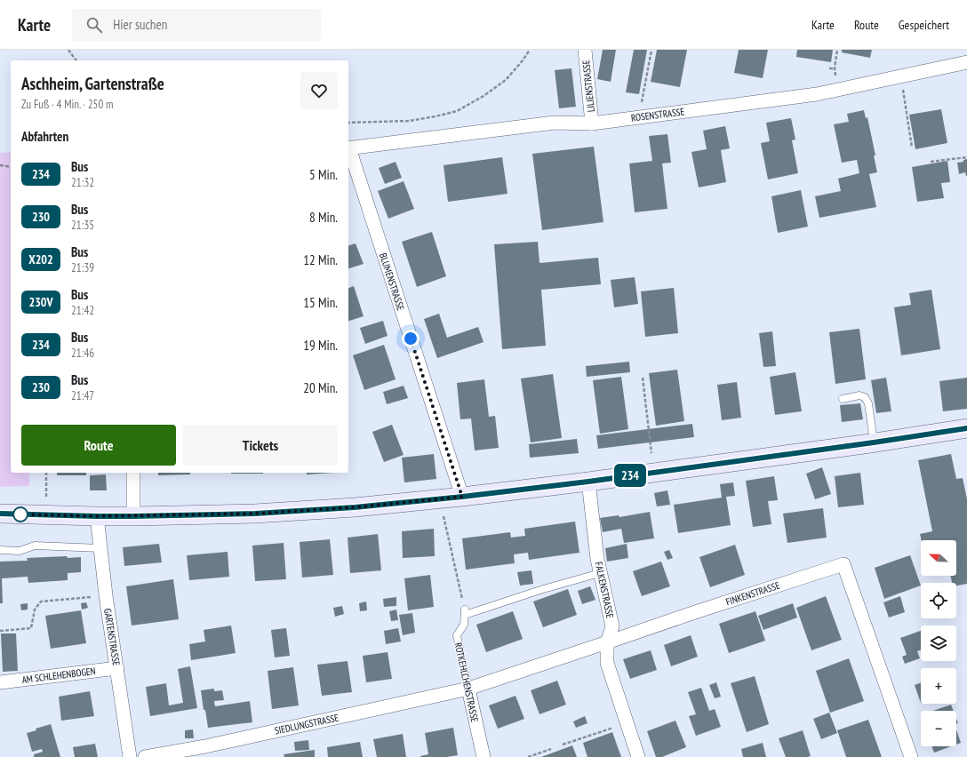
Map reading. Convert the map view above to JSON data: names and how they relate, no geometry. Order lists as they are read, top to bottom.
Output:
{
  "streets": {
    "street": [
      "LILIENSTRASSE",
      "ROSENSTRASSE",
      "BLUMENSTRASSE",
      "FALKENSTRASSE",
      "FINKENSTRASSE",
      "GARTENSTRASSE",
      "AM SCHLEHENBOGEN",
      "ROTKEHLCHENSTRASSE",
      "SIEDLUNGSTRASSE"
    ]
  },
  "crossings": [
    ["LILIENSTRASSE", "ROSENSTRASSE"],
    ["FALKENSTRASSE", "FINKENSTRASSE"],
    ["FINKENSTRASSE", "ROTKEHLCHENSTRASSE"],
    ["FINKENSTRASSE", "SIEDLUNGSTRASSE"],
    ["GARTENSTRASSE", "AM SCHLEHENBOGEN"],
    ["ROTKEHLCHENSTRASSE", "SIEDLUNGSTRASSE"]
  ],
  "lines": ["bus line 234"],
  "north": "left",
  "page": {
    "header": "Karte",
    "search": "Hier suchen",
    "nav": ["Karte", "Route", "Gespeichert"],
    "on_map": "234",
    "heading": [
      ["Aschheim, Gartenstraße", "Zu Fuß · 4 Min. · 250 m"],
      "Abfahrten"
    ],
    "list": [
      {
        "mark": "234",
        "name": "Bus",
        "note": "21:32",
        "value": "5 Min."
      },
      {
        "mark": "230",
        "name": "Bus",
        "note": "21:35",
        "value": "8 Min."
      },
      {
        "mark": "X202",
        "name": "Bus",
        "note": "21:39",
        "value": "12 Min."
      },
      {
        "mark": "230V",
        "name": "Bus",
        "note": "21:42",
        "value": "15 Min."
      },
      {
        "mark": "234",
        "name": "Bus",
        "note": "21:46",
        "value": "19 Min."
      },
      {
        "mark": "230",
        "name": "Bus",
        "note": "21:47",
        "value": "20 Min."
      }
    ],
    "buttons": ["Route", "Tickets"],
    "map_buttons": ["+", "−"]
  }
}
